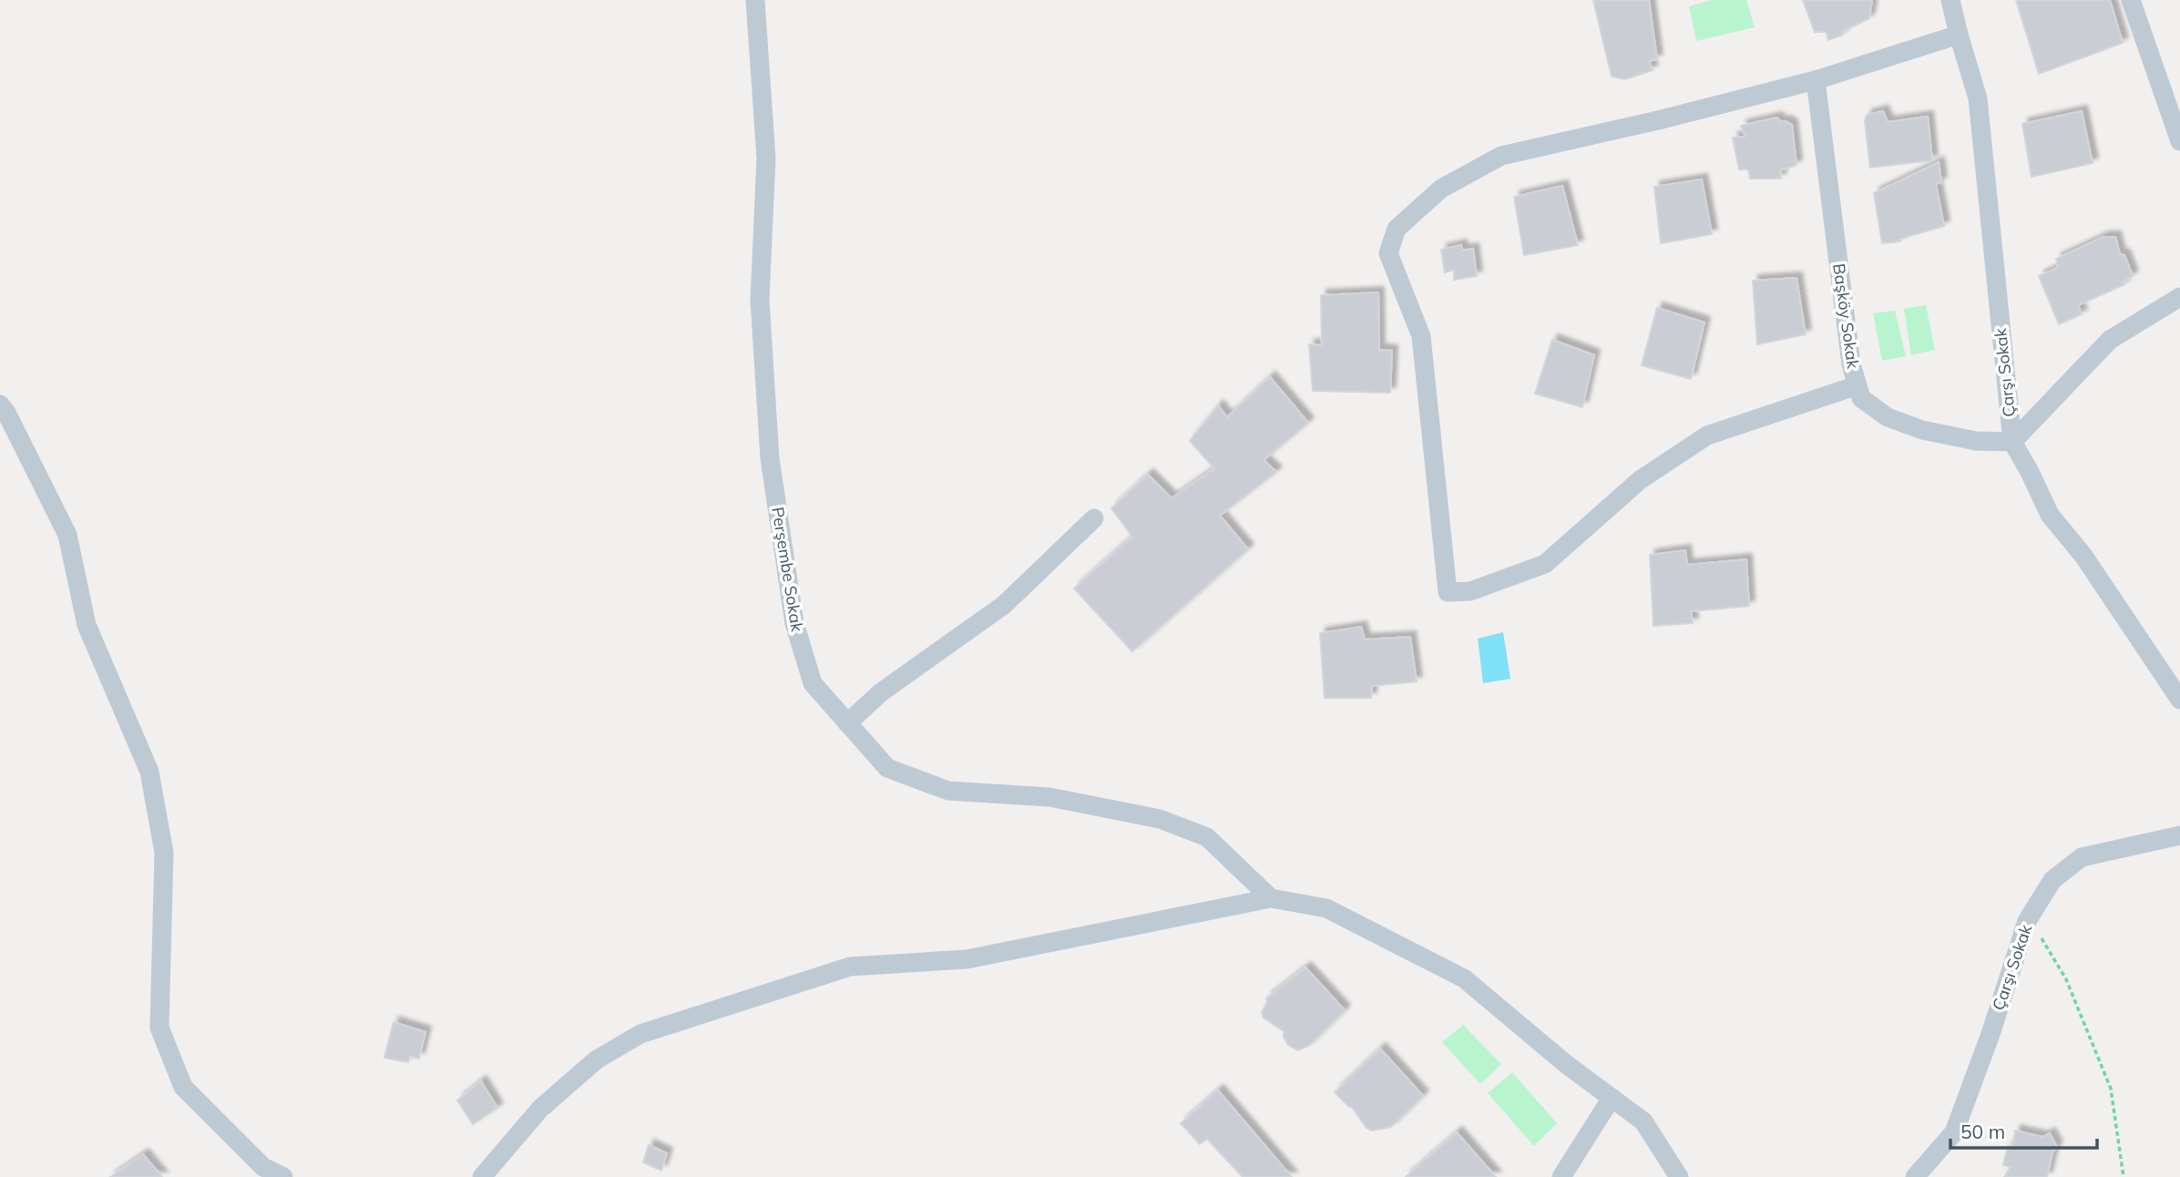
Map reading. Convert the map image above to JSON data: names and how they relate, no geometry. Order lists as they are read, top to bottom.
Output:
{
  "streets": {
    "street": ["Başköy Sokak", "Çarşı Sokak", "Perşembe Sokak"]
  },
  "crossings": [
    ["Başköy Sokak", "Çarşı Sokak"]
  ],
  "scale_bar": "50 m"
}
